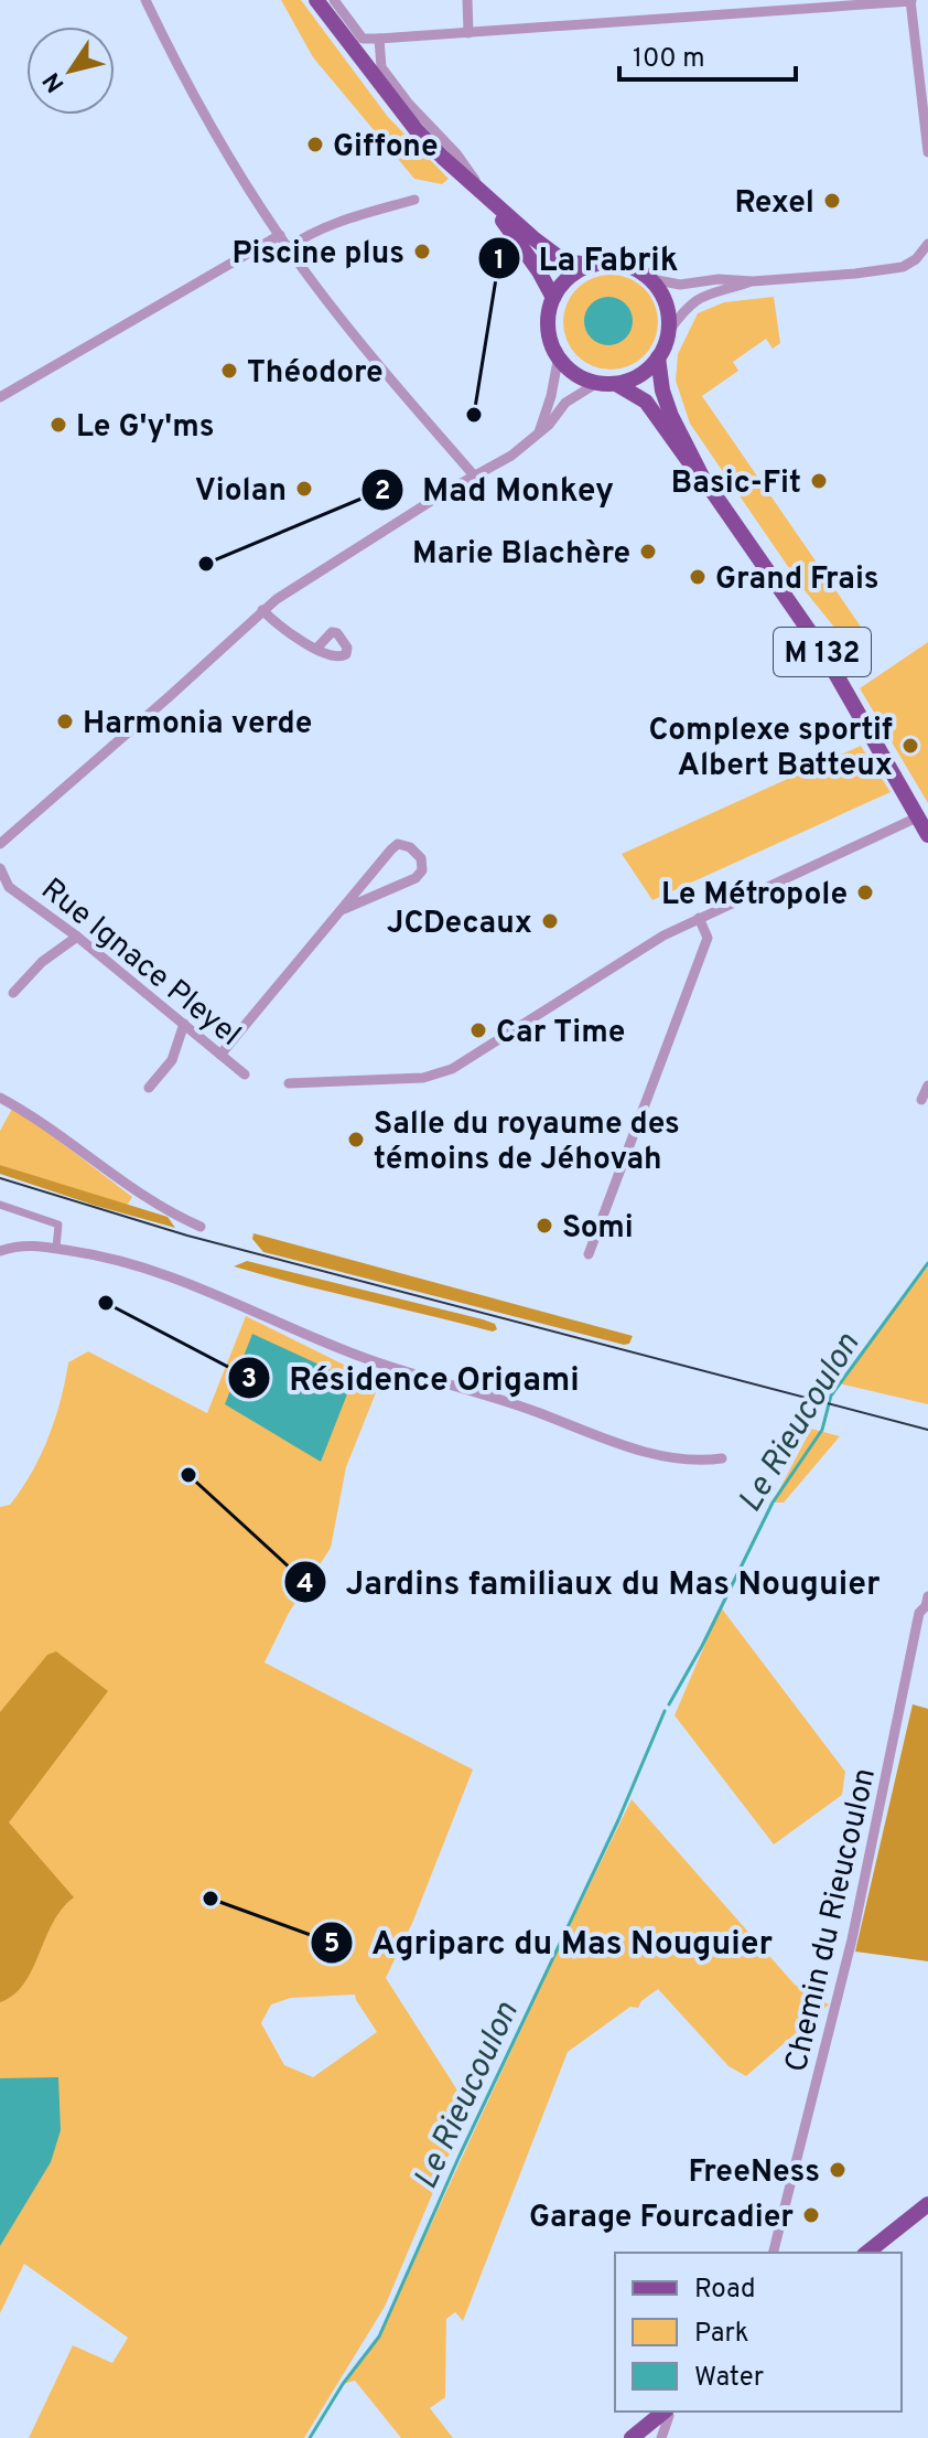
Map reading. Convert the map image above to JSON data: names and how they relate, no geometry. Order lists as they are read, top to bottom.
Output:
{
  "streets": {
    "main road": ["M 132"],
    "street": ["Rue Ignace Pleyel", "Chemin du Rieucoulon"]
  },
  "water": ["Le Rieucoulon"],
  "places": [
    "Giffone",
    "Rexel",
    "Piscine plus",
    "Théodore",
    "La Fabrik",
    "Le G'y'ms",
    "Basic-Fit",
    "Violan",
    "Marie Blachère",
    "Mad Monkey",
    "Grand Frais",
    "Harmonia verde",
    "Complexe sportif Albert Batteux",
    "Le Métropole",
    "JCDecaux",
    "Car Time",
    "Salle du royaume des témoins de Jéhovah",
    "Somi",
    "Résidence Origami",
    "Jardins familiaux du Mas Nouguier",
    "Agriparc du Mas Nouguier",
    "FreeNess",
    "Garage Fourcadier"
  ],
  "legend": ["Road", "Park", "Water"],
  "scale_bar": "100 m",
  "north": "bottom left"
}
